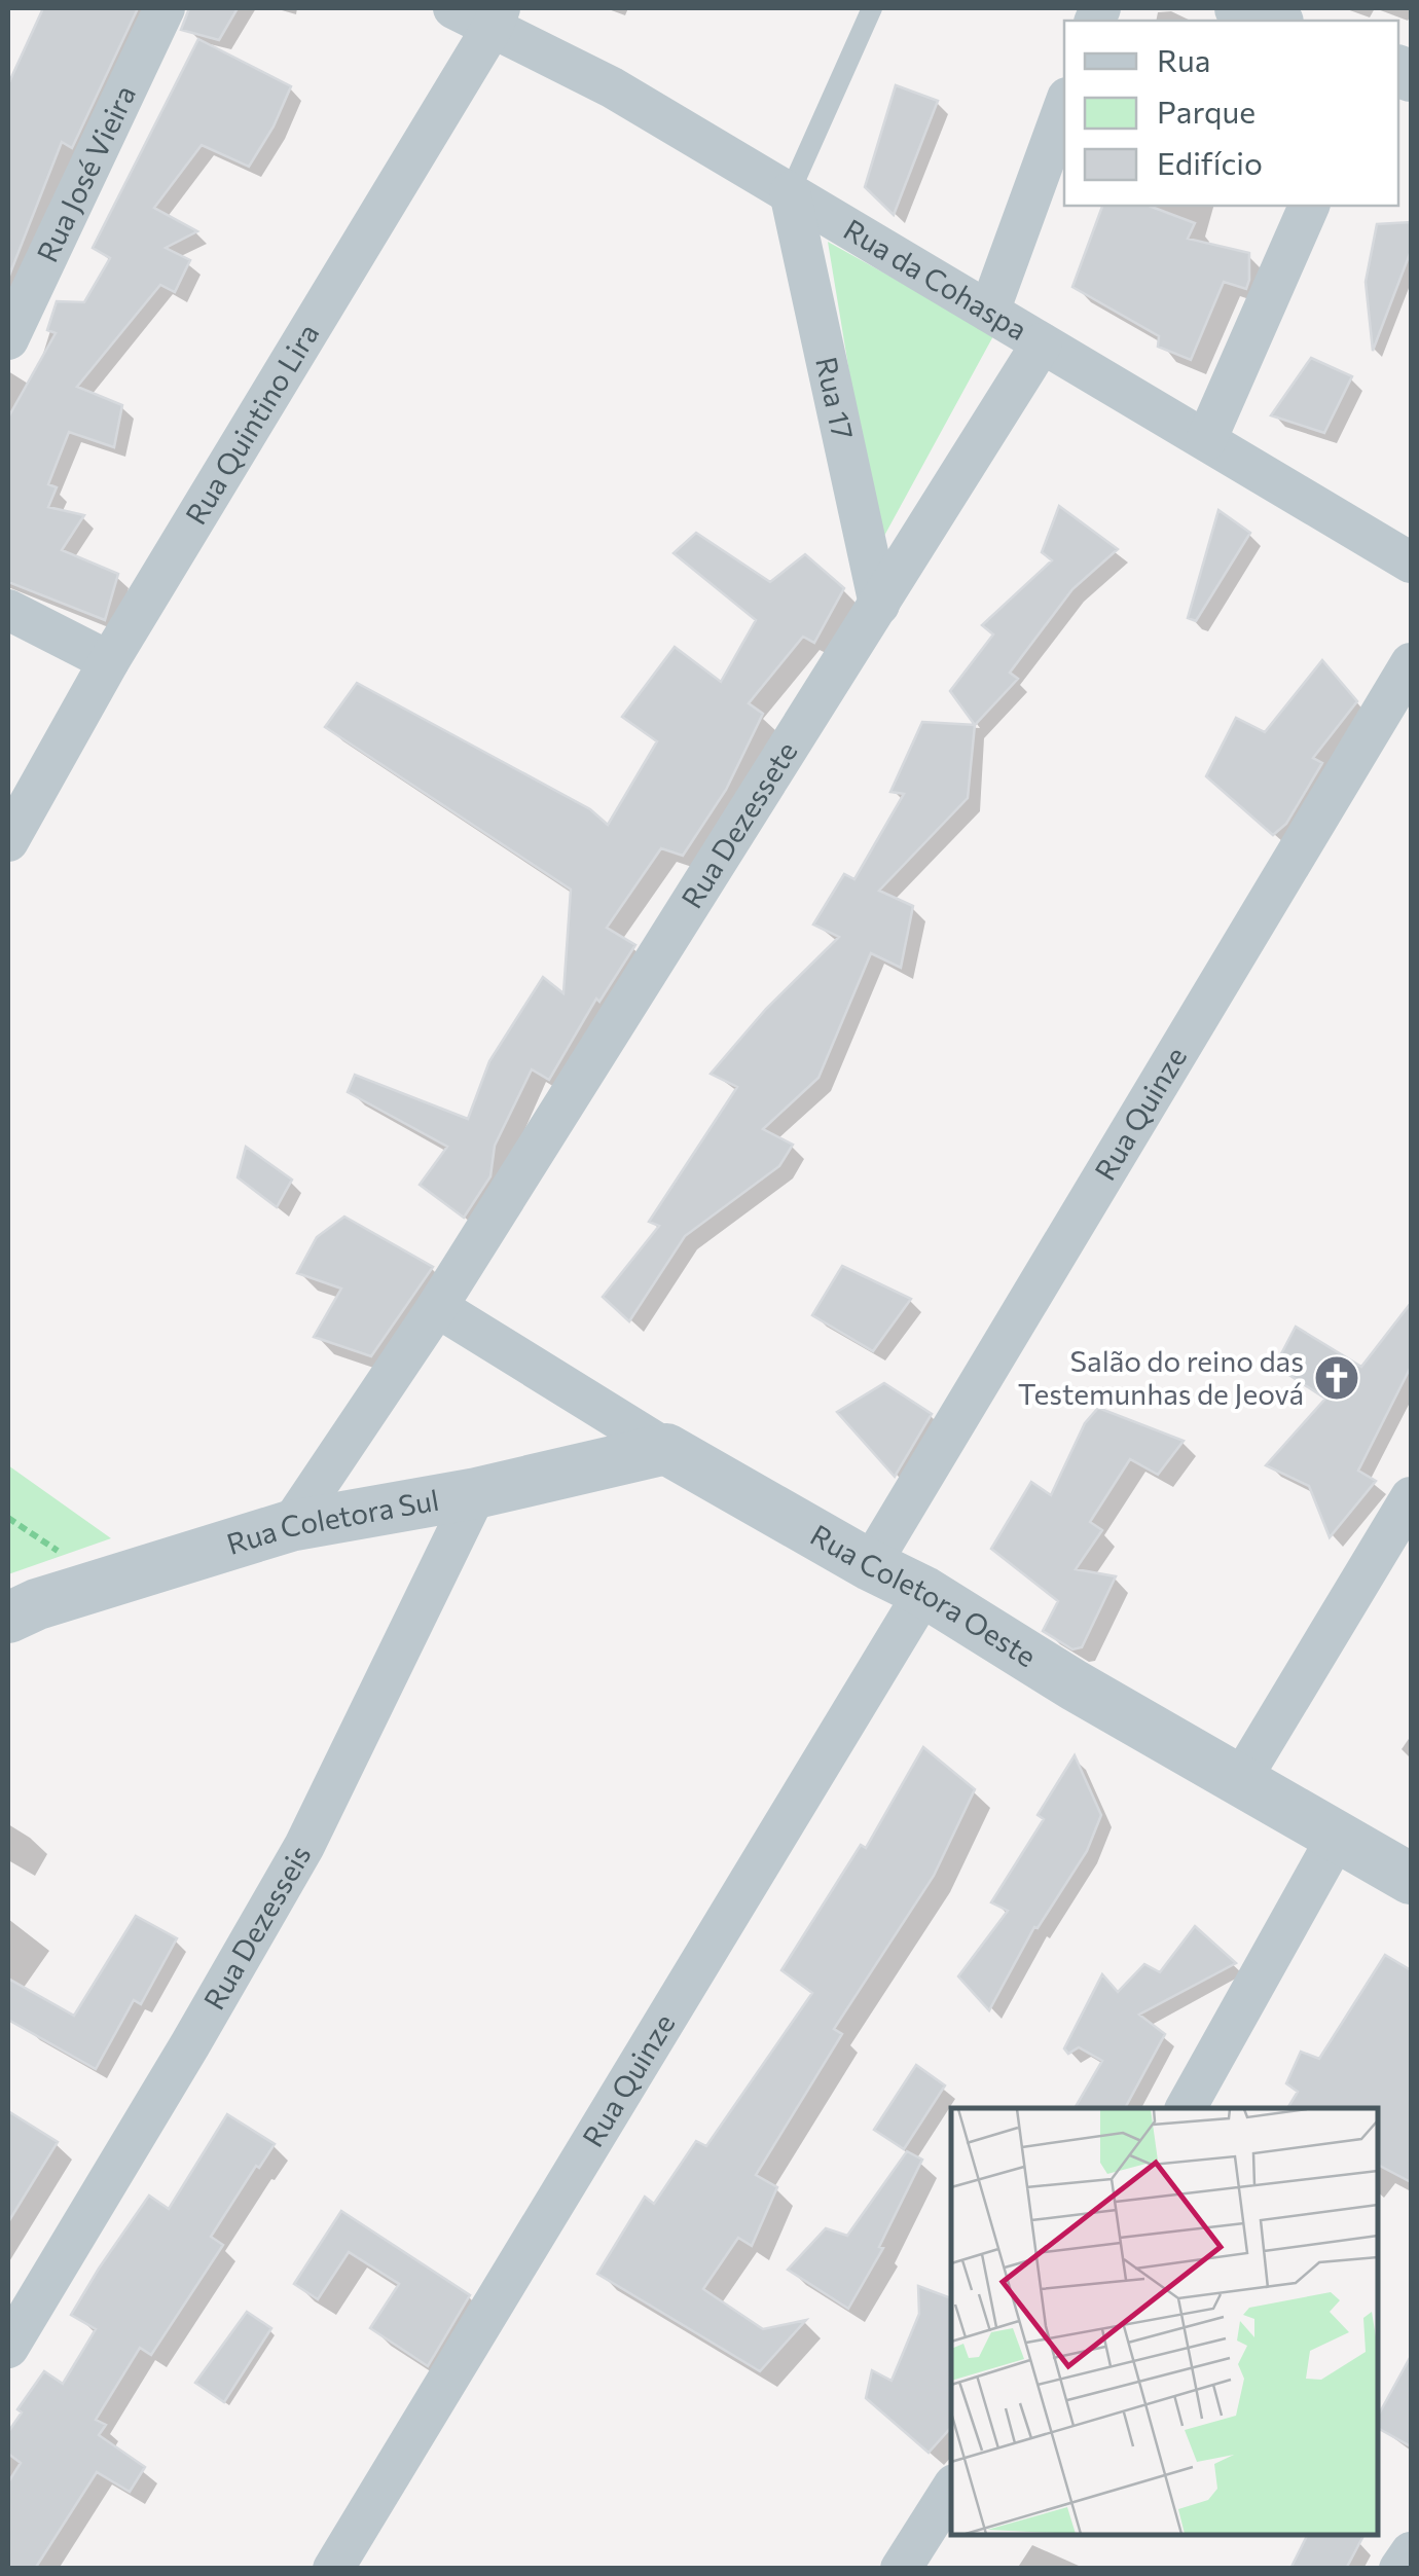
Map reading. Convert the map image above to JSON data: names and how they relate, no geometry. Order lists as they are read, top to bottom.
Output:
{
  "streets": {
    "street": [
      "Rua José Vieira",
      "Rua da Cohaspa",
      "Rua 17",
      "Rua Quintino Lira",
      "Rua Dezessete",
      "Rua Quinze",
      "Rua Coletora Sul",
      "Rua Coletora Oeste",
      "Rua Dezesseis"
    ]
  },
  "crossings": [
    ["Rua da Cohaspa", "Rua 17"],
    ["Rua da Cohaspa", "Rua Quintino Lira"],
    ["Rua da Cohaspa", "Rua Dezessete"],
    ["Rua 17", "Rua Dezessete"],
    ["Rua Dezessete", "Rua Coletora Sul"],
    ["Rua Dezessete", "Rua Coletora Oeste"],
    ["Rua Quinze", "Rua Coletora Oeste"],
    ["Rua Coletora Sul", "Rua Coletora Oeste"],
    ["Rua Coletora Sul", "Rua Dezesseis"]
  ],
  "places": {
    "church": ["Salão do reino das Testemunhas de Jeová"]
  },
  "legend": ["Rua", "Parque", "Edifício"]
}
